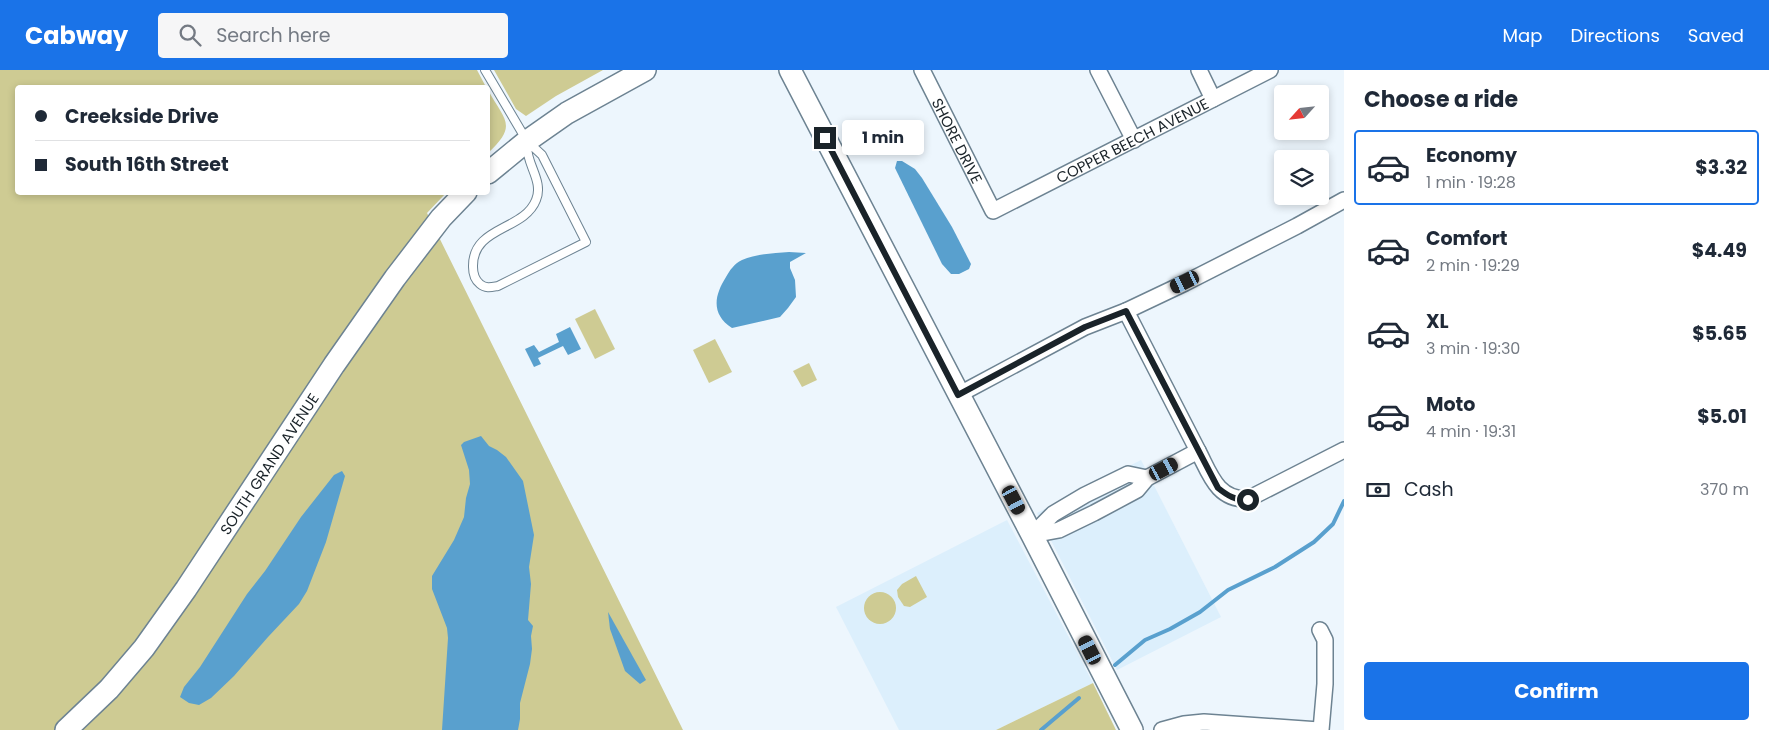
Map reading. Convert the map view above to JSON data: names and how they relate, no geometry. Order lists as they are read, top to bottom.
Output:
{
  "streets": {
    "street": ["SHORE DRIVE", "COPPER BEECH AVENUE", "SOUTH GRAND AVENUE"]
  },
  "crossings": [
    ["SHORE DRIVE", "COPPER BEECH AVENUE"]
  ],
  "north": "bottom left",
  "page": {
    "header": "Cabway",
    "search": "Search here",
    "nav": ["Map", "Directions", "Saved"],
    "heading": "Choose a ride",
    "banner": ["Creekside Drive", "South 16th Street"],
    "bubble": "1 min",
    "list": [
      {
        "name": "Economy",
        "note": "1 min · 19:28",
        "value": "$3.32"
      },
      {
        "name": "Comfort",
        "note": "2 min · 19:29",
        "value": "$4.49"
      },
      {
        "name": "XL",
        "note": "3 min · 19:30",
        "value": "$5.65"
      },
      {
        "name": "Moto",
        "note": "4 min · 19:31",
        "value": "$5.01"
      }
    ],
    "pay": ["Cash", "370 m"],
    "buttons": "Confirm"
  }
}
